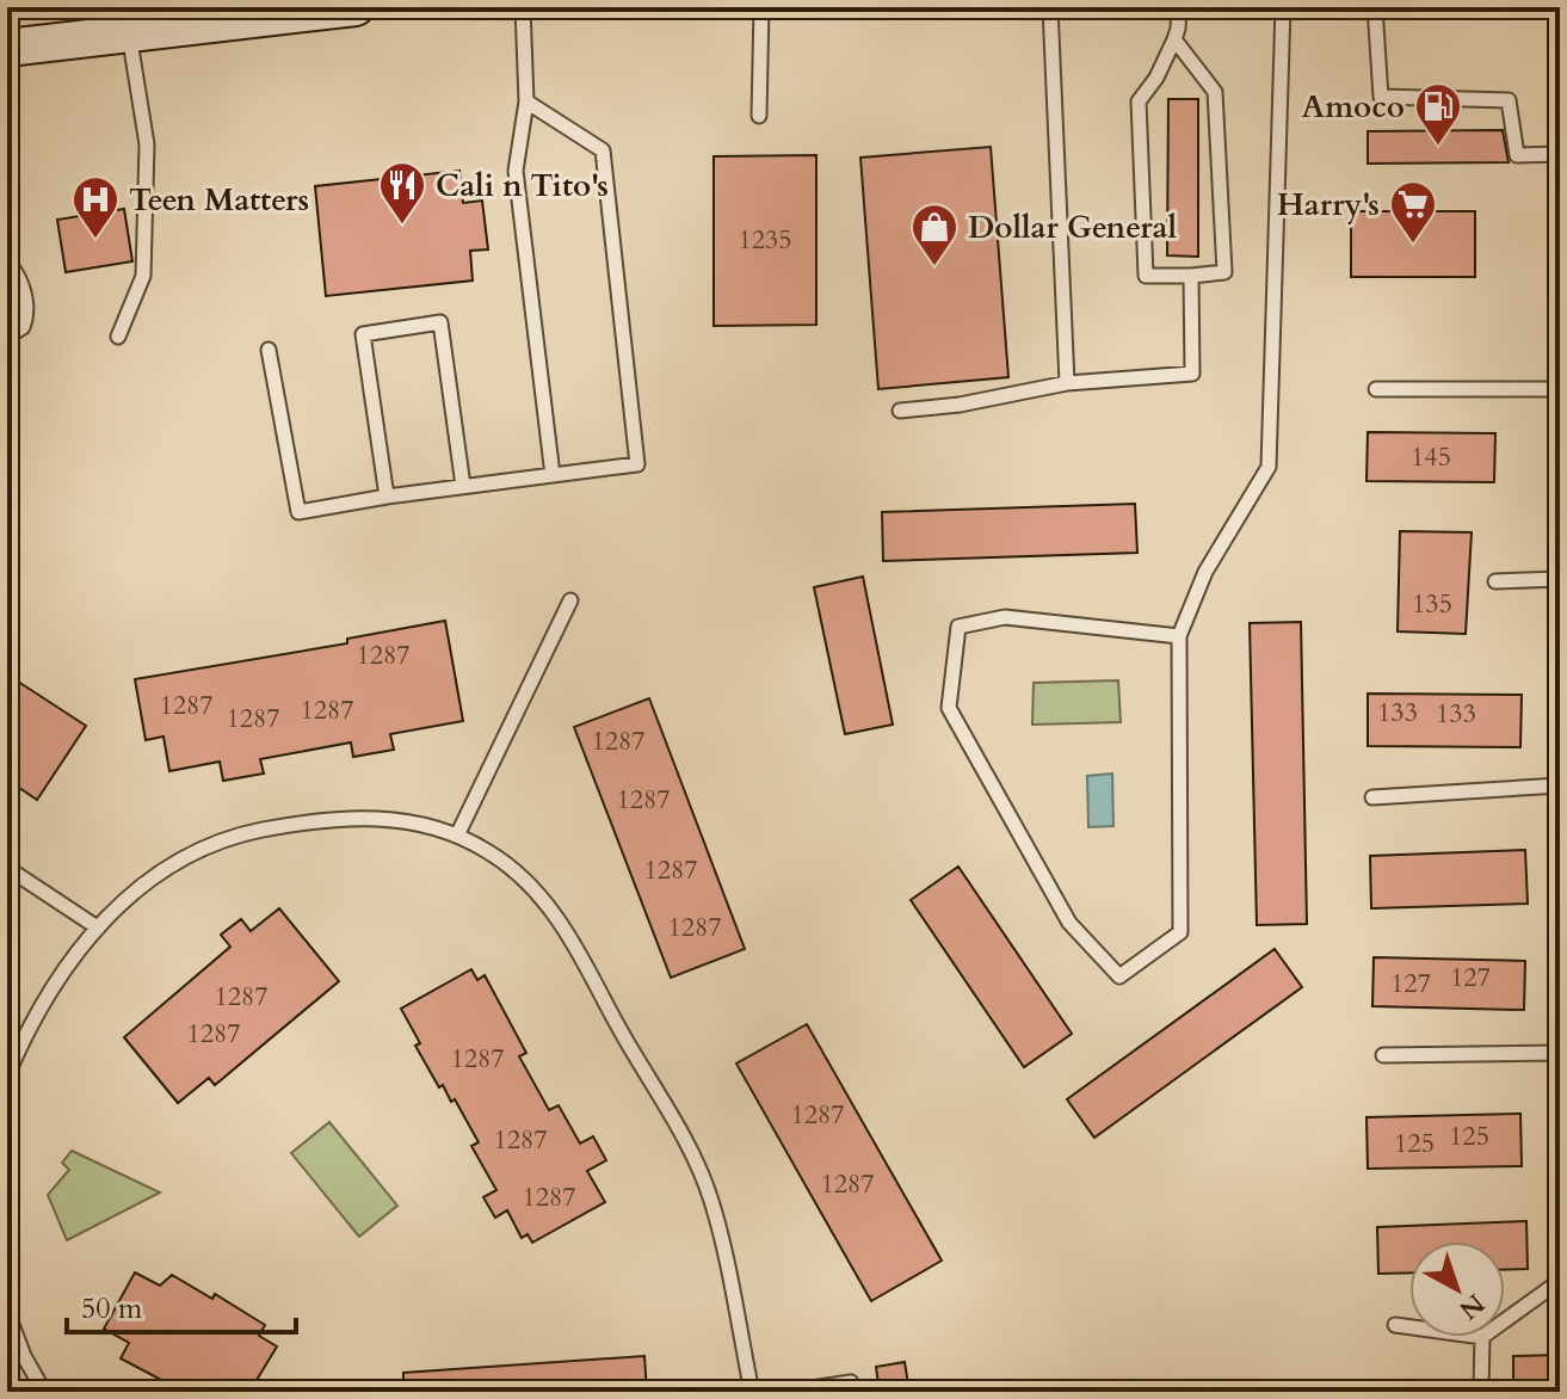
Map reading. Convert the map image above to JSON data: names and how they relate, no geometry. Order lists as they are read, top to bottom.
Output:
{
  "places": {
    "fuel station": ["Amoco"],
    "restaurant": ["Cali n Tito's"],
    "hospital": ["Teen Matters"],
    "supermarket": ["Harry's"],
    "shop": ["Dollar General"]
  },
  "house_numbers": [
    "1235",
    "145",
    "135",
    "1287",
    "1287",
    "1287",
    "133",
    "133",
    "1287",
    "1287",
    "1287",
    "1287",
    "1287",
    "127",
    "127",
    "1287",
    "1287",
    "1287",
    "1287",
    "125",
    "1287",
    "125",
    "1287",
    "1287"
  ],
  "scale_bar": "50 m",
  "north": "bottom right"
}
